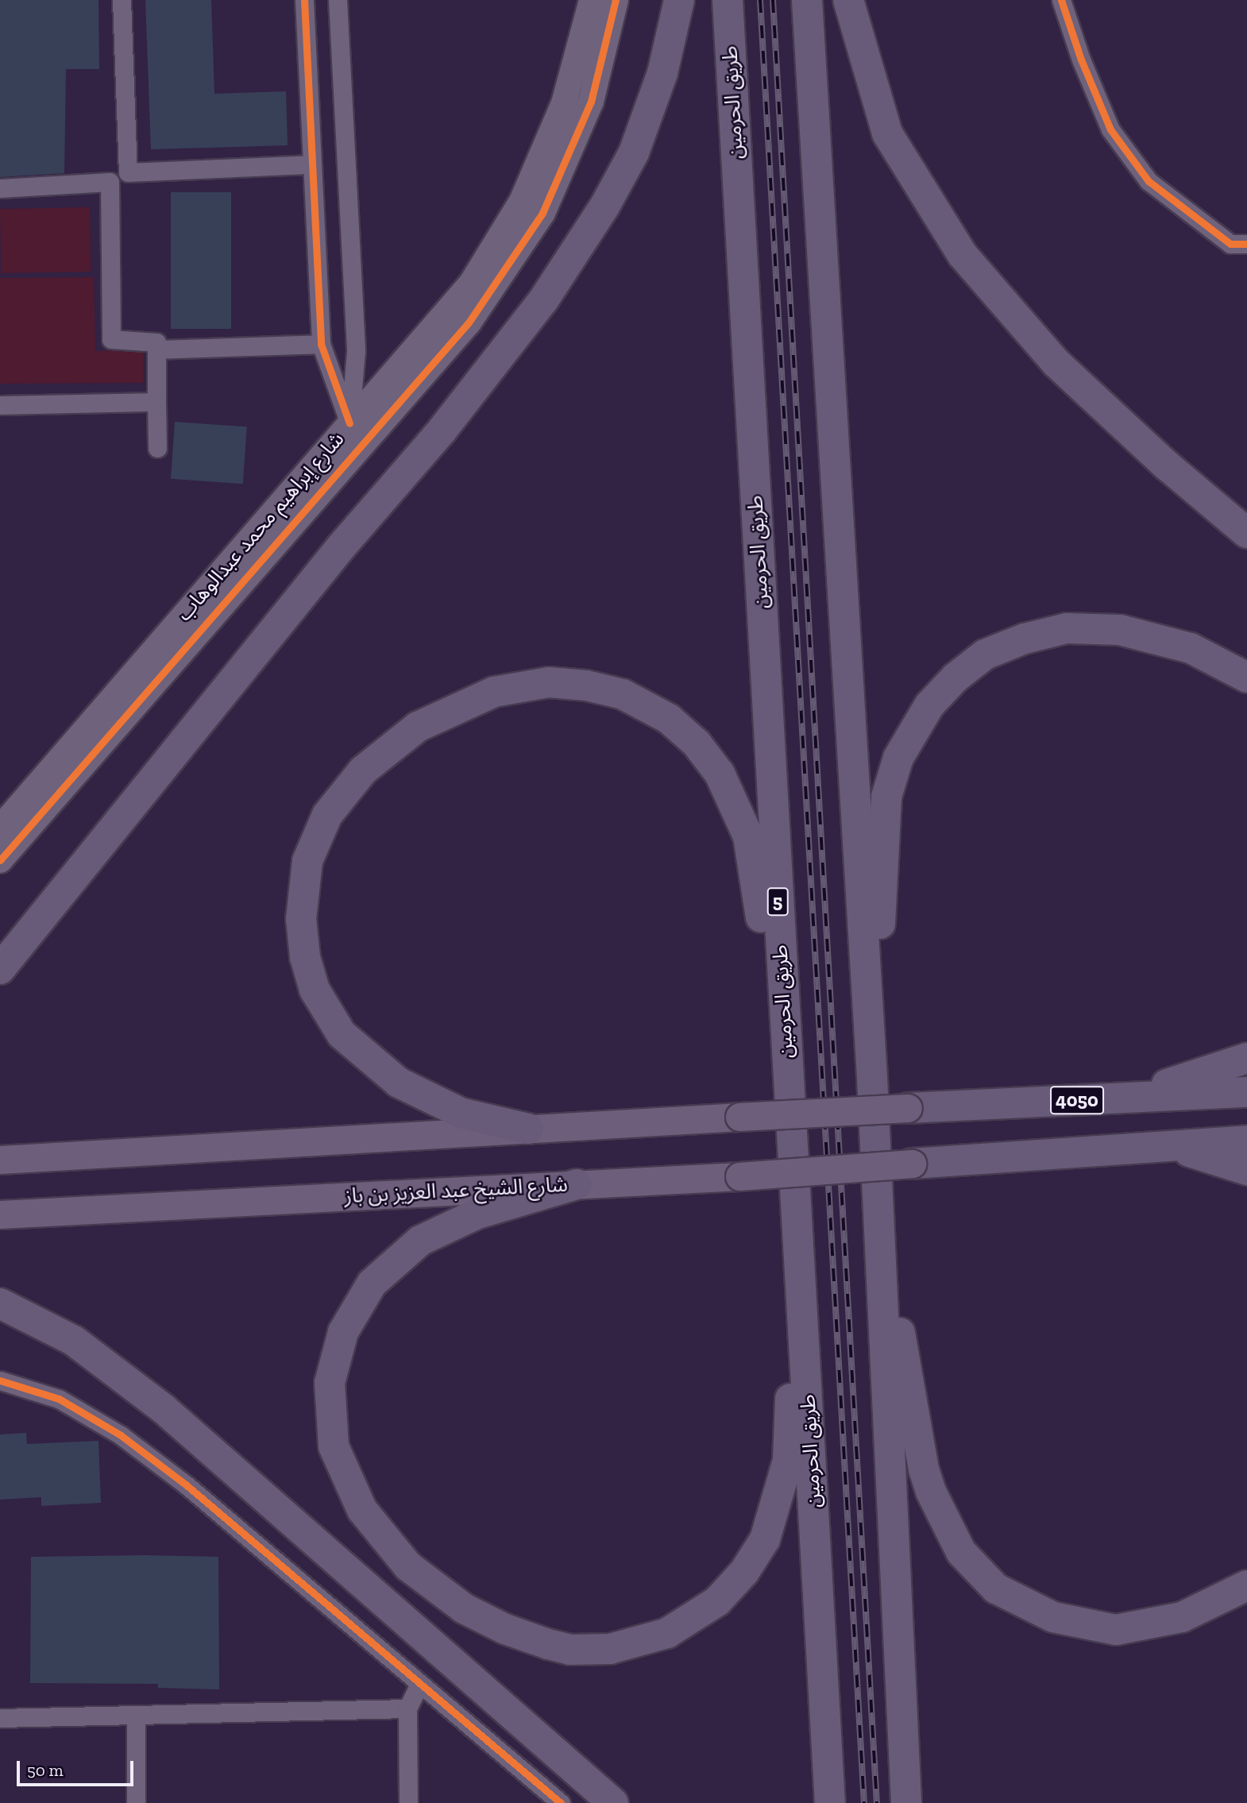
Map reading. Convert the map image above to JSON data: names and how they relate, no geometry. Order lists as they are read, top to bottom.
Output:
{
  "streets": {
    "highway": ["طريق الحرمين", "5", "4050"],
    "main road": ["شارع الشيخ عبد العزيز بن باز"],
    "street": ["شارع إبراهيم محمد عبدالوهاب"]
  },
  "scale_bar": "50 m"
}
